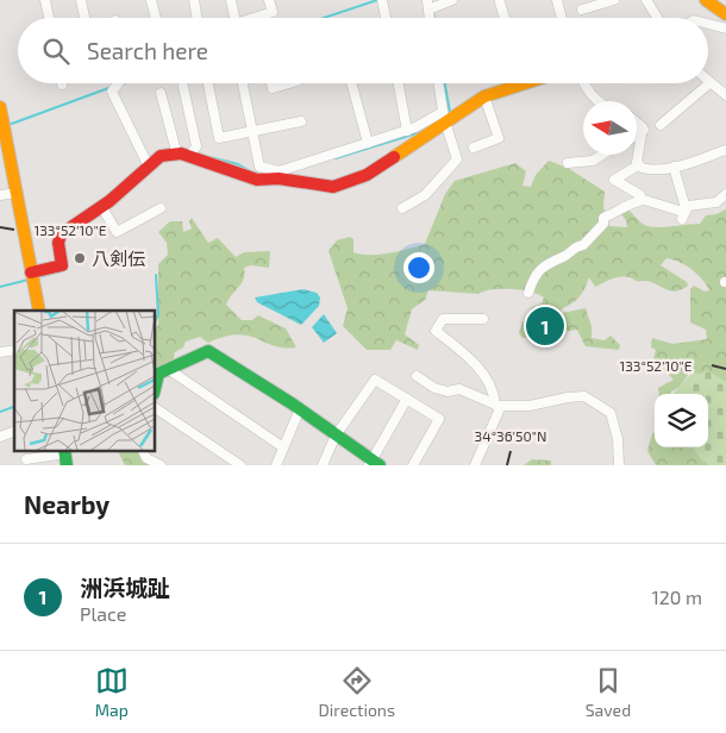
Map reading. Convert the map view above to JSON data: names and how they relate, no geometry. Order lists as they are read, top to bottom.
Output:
{
  "places": ["八剣伝"],
  "north": "left",
  "page": {
    "search": "Search here",
    "pins": "1",
    "heading": "Nearby",
    "list": [
      {
        "mark": "1",
        "name": "洲浜城趾",
        "note": "Place",
        "value": "120 m"
      }
    ],
    "nav": ["Map", "Directions", "Saved"]
  },
  "coordinates": ["133°52'10\"E", "34°36'50\"N"]
}
